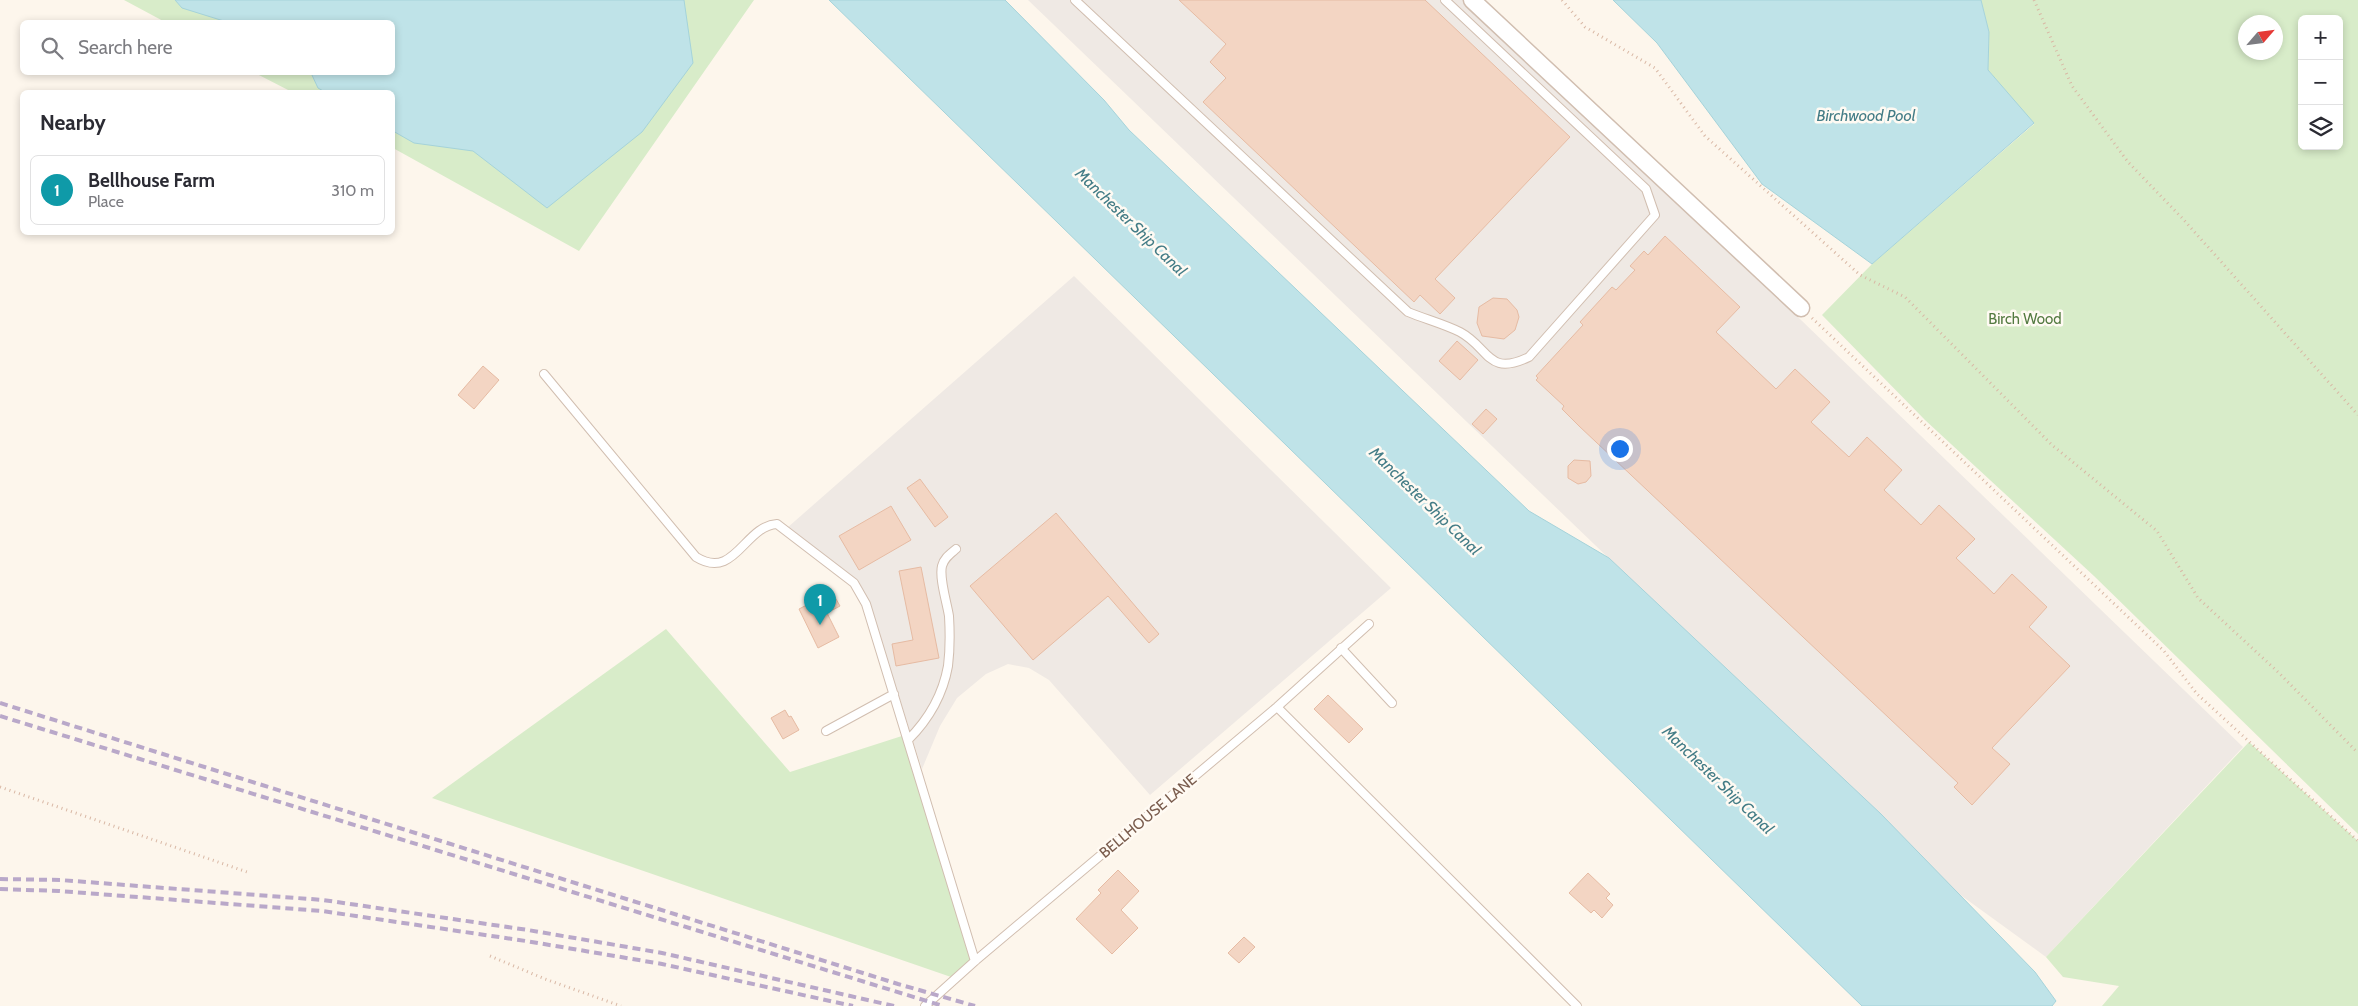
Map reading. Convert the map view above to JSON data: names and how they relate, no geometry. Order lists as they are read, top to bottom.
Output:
{
  "streets": {
    "lane": ["BELLHOUSE LANE"]
  },
  "water": ["Birchwood Pool", "Manchester Ship Canal"],
  "parks": ["Birch Wood"],
  "north": "top right",
  "page": {
    "map_buttons": ["+", "−"],
    "search": "Search here",
    "heading": "Nearby",
    "list": [
      {
        "mark": "1",
        "name": "Bellhouse Farm",
        "note": "Place",
        "value": "310 m"
      }
    ],
    "pins": "1"
  }
}
